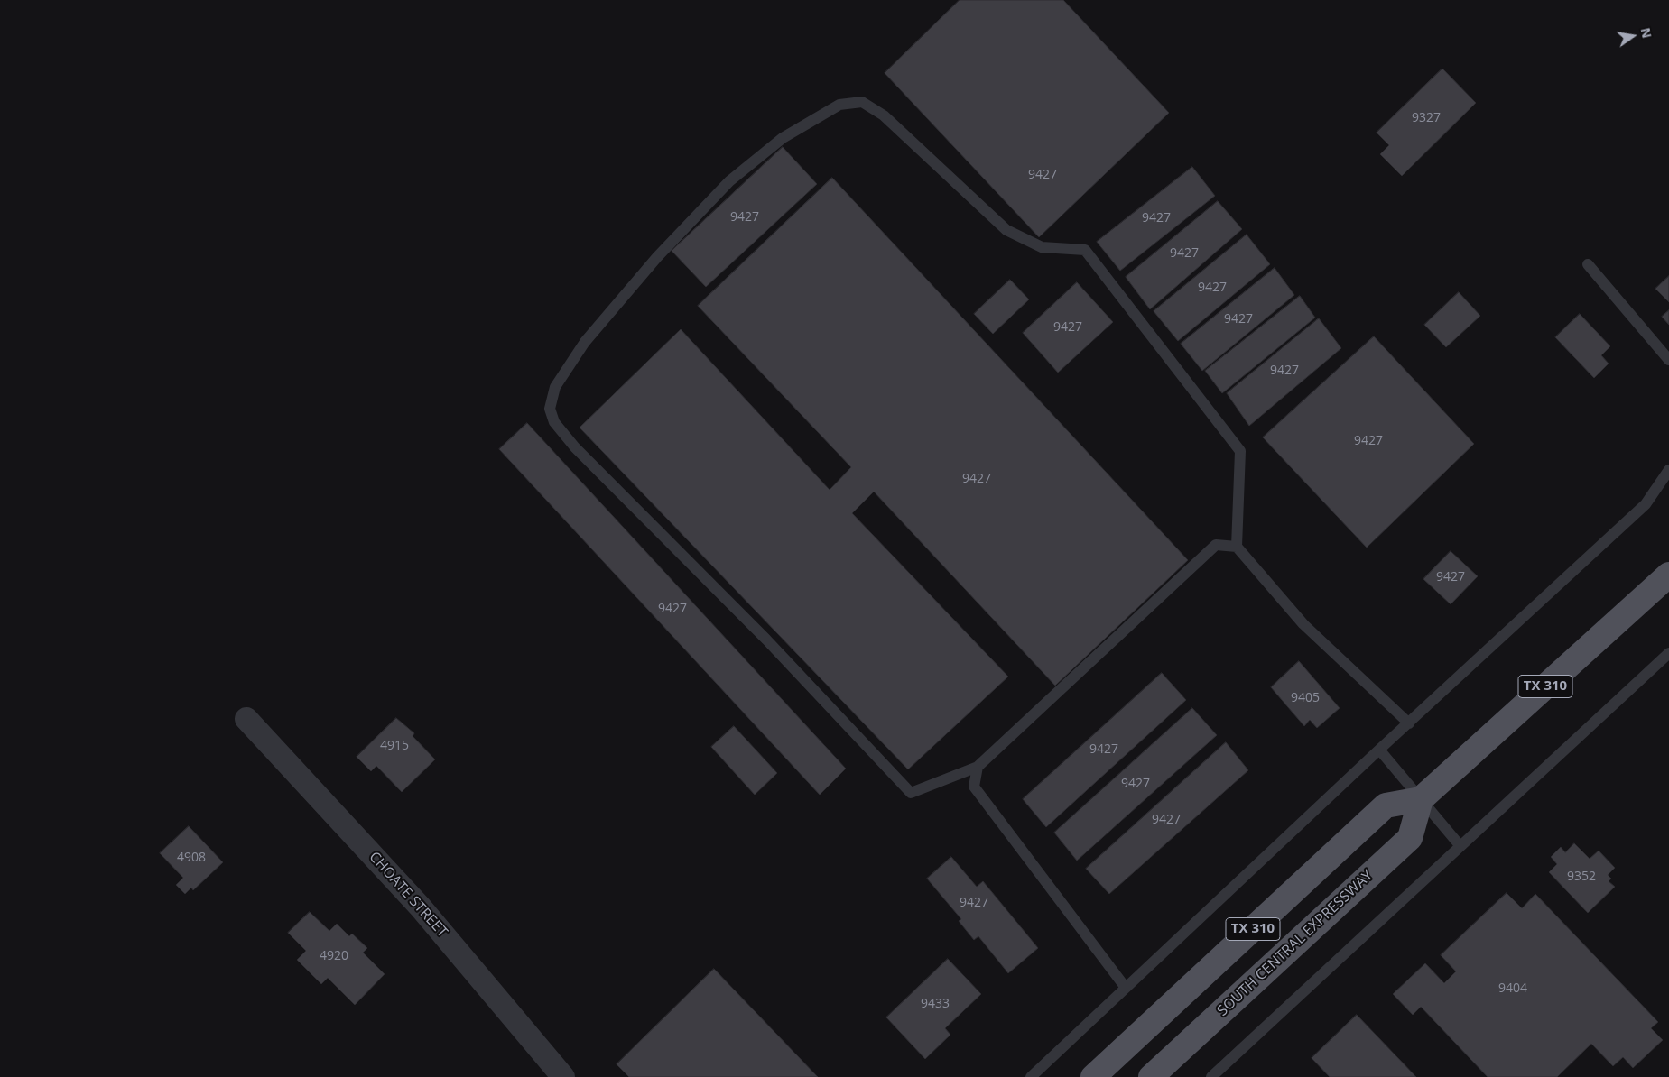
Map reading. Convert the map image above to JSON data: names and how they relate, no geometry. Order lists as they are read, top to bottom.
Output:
{
  "streets": {
    "main road": ["TX 310", "SOUTH CENTRAL EXPRESSWAY"],
    "street": ["CHOATE STREET"]
  },
  "crossings": [
    ["TX 310", "SOUTH CENTRAL EXPRESSWAY"]
  ],
  "house_numbers": [
    "9327",
    "9427",
    "9427",
    "9427",
    "9427",
    "9427",
    "9427",
    "9427",
    "9427",
    "9427",
    "9427",
    "9427",
    "9427",
    "9405",
    "4915",
    "9427",
    "9427",
    "9427",
    "4908",
    "9352",
    "9427",
    "4920",
    "9404",
    "9433"
  ],
  "north": "right"
}
